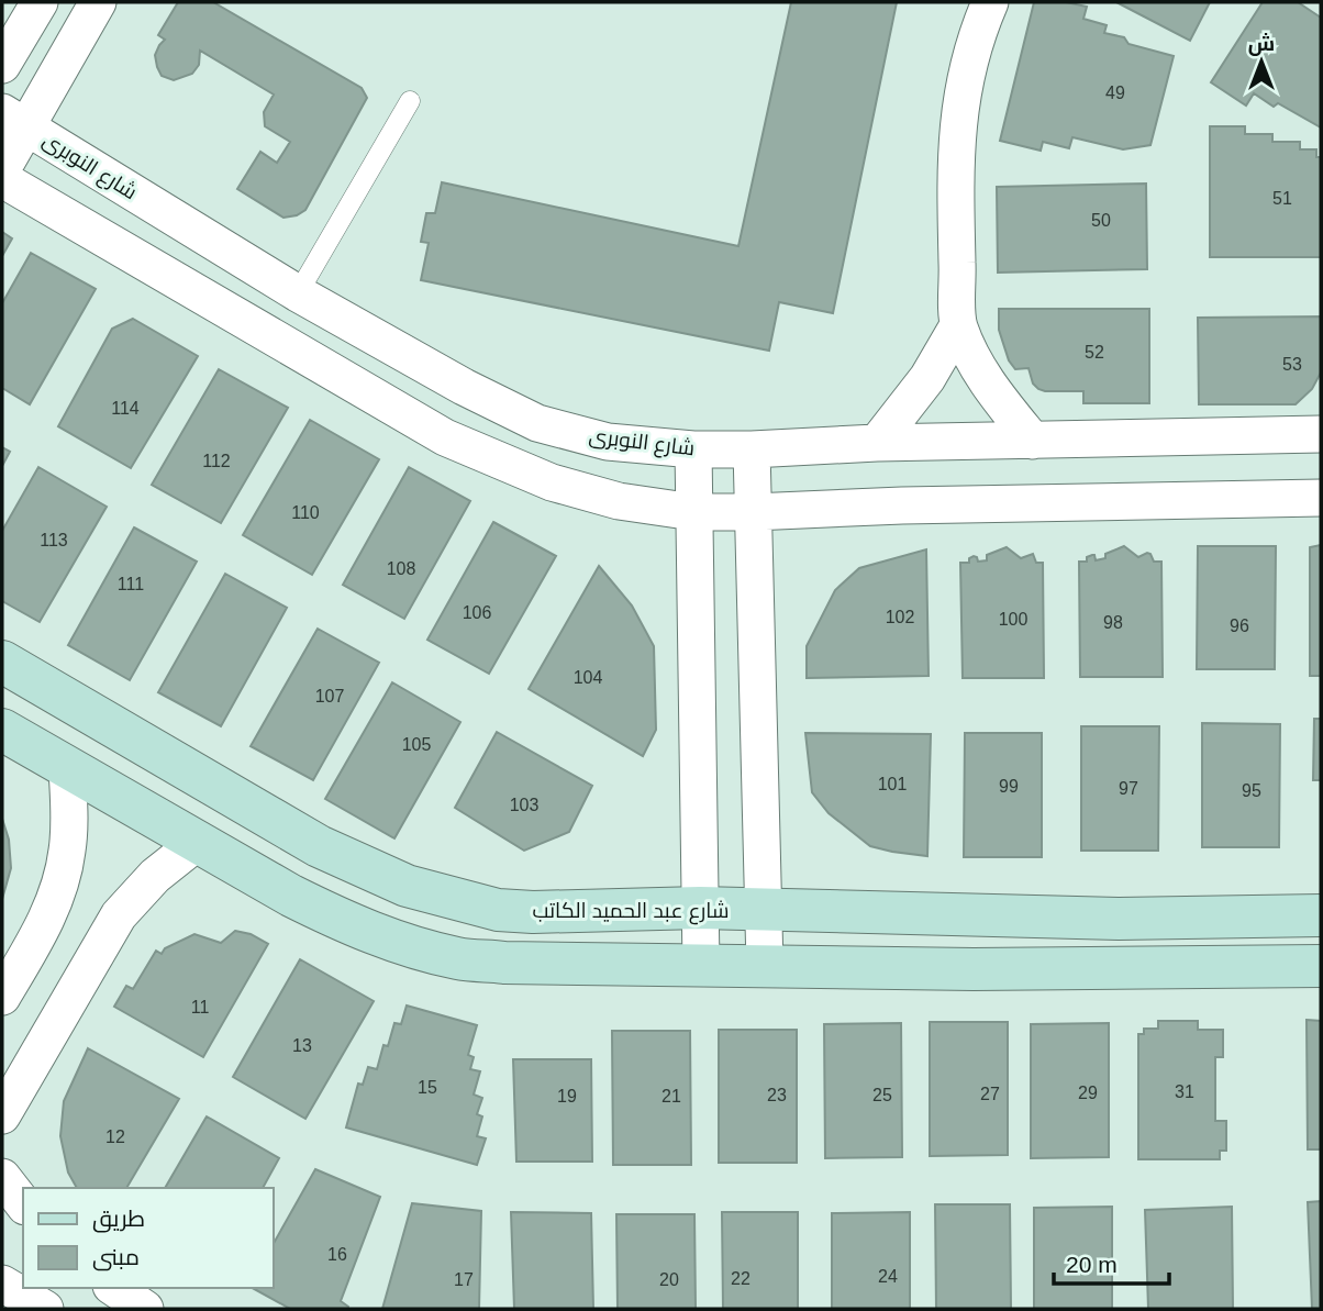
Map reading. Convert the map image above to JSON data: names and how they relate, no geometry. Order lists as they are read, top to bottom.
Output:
{
  "streets": {
    "street": ["شارع النوبرى", "شارع عبد الحميد الكاتب"]
  },
  "house_numbers": [
    "49",
    "51",
    "50",
    "52",
    "53",
    "114",
    "112",
    "110",
    "113",
    "108",
    "111",
    "106",
    "102",
    "100",
    "98",
    "96",
    "104",
    "107",
    "105",
    "101",
    "99",
    "97",
    "95",
    "103",
    "11",
    "13",
    "15",
    "31",
    "29",
    "27",
    "23",
    "25",
    "19",
    "21",
    "12",
    "16",
    "24",
    "22",
    "17",
    "20"
  ],
  "legend": ["طريق", "مبنى"],
  "scale_bar": "20 m",
  "north": "top"
}
